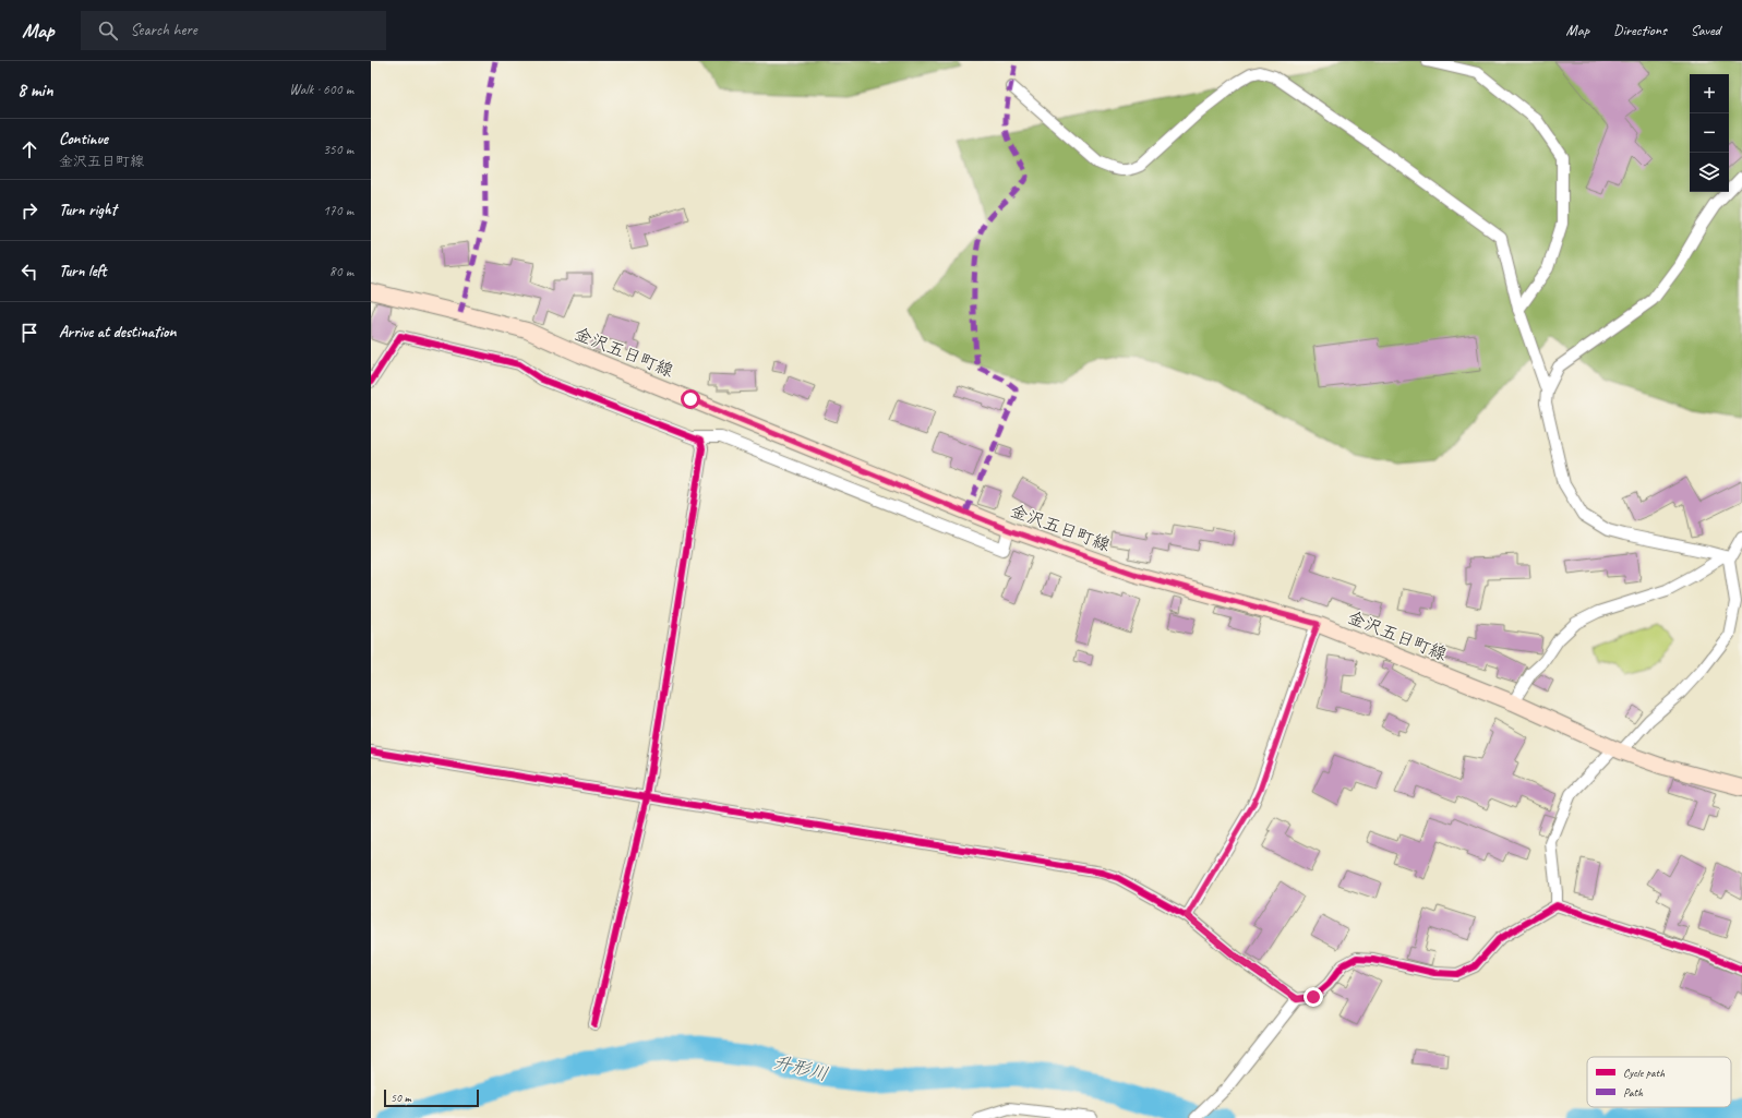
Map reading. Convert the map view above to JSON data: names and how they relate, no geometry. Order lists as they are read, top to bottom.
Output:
{
  "streets": {
    "main road": ["金沢五日町線"]
  },
  "water": ["升形川"],
  "legend": ["Cycle path", "Path"],
  "scale_bar": "50 m",
  "page": {
    "header": "Map",
    "search": "Search here",
    "nav": ["Map", "Directions", "Saved"],
    "heading": ["8 min", "Walk · 600 m"],
    "map_buttons": ["+", "−"],
    "list": [
      ["Continue", "金沢五日町線", "350 m"],
      ["Turn right", "170 m"],
      ["Turn left", "80 m"],
      "Arrive at destination"
    ],
    "scale": "50 m"
  }
}
